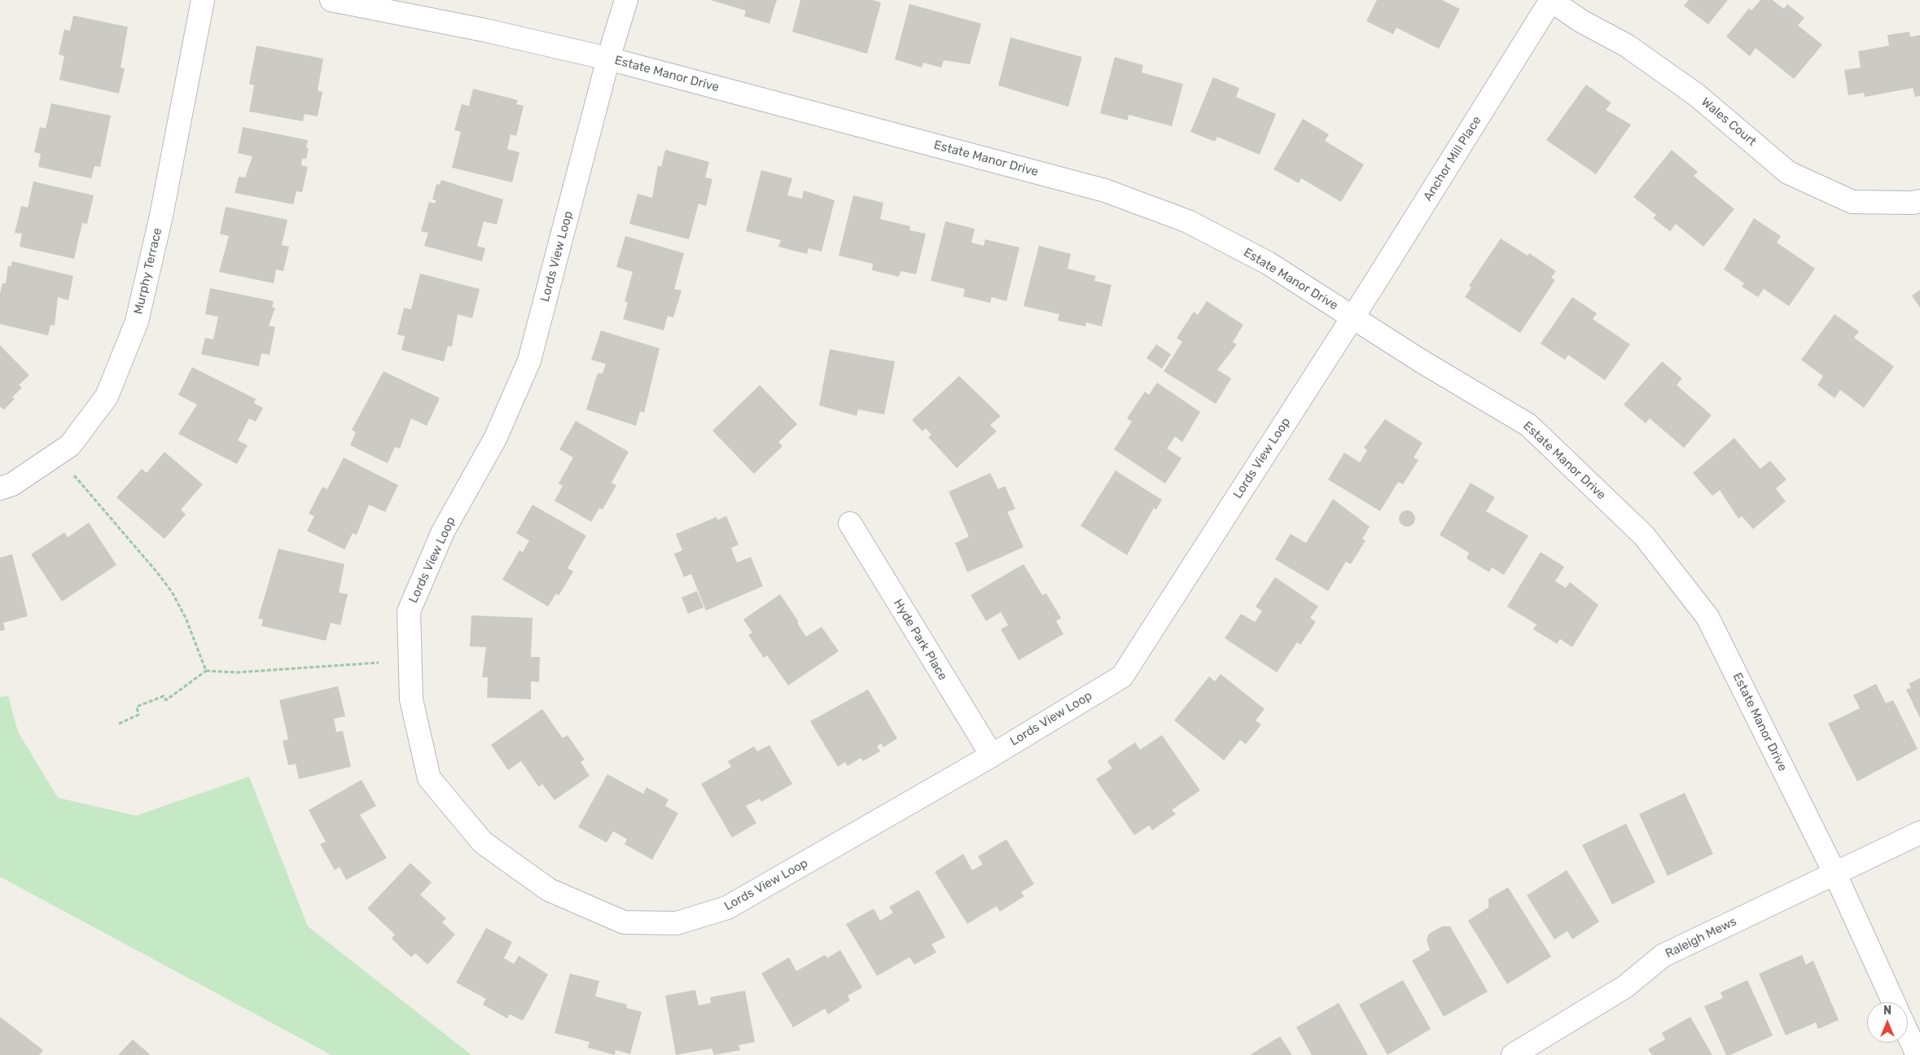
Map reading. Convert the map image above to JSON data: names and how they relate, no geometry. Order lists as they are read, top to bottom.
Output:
{
  "streets": {
    "street": [
      "Estate Manor Drive",
      "Wales Court",
      "Anchor Mill Place",
      "Lords View Loop",
      "Murphy Terrace",
      "Hyde Park Place",
      "Raleigh Mews"
    ]
  },
  "crossings": [
    ["Estate Manor Drive", "Anchor Mill Place"],
    ["Estate Manor Drive", "Lords View Loop"],
    ["Estate Manor Drive", "Raleigh Mews"],
    ["Wales Court", "Anchor Mill Place"],
    ["Anchor Mill Place", "Lords View Loop"],
    ["Lords View Loop", "Hyde Park Place"]
  ],
  "north": "top"
}
